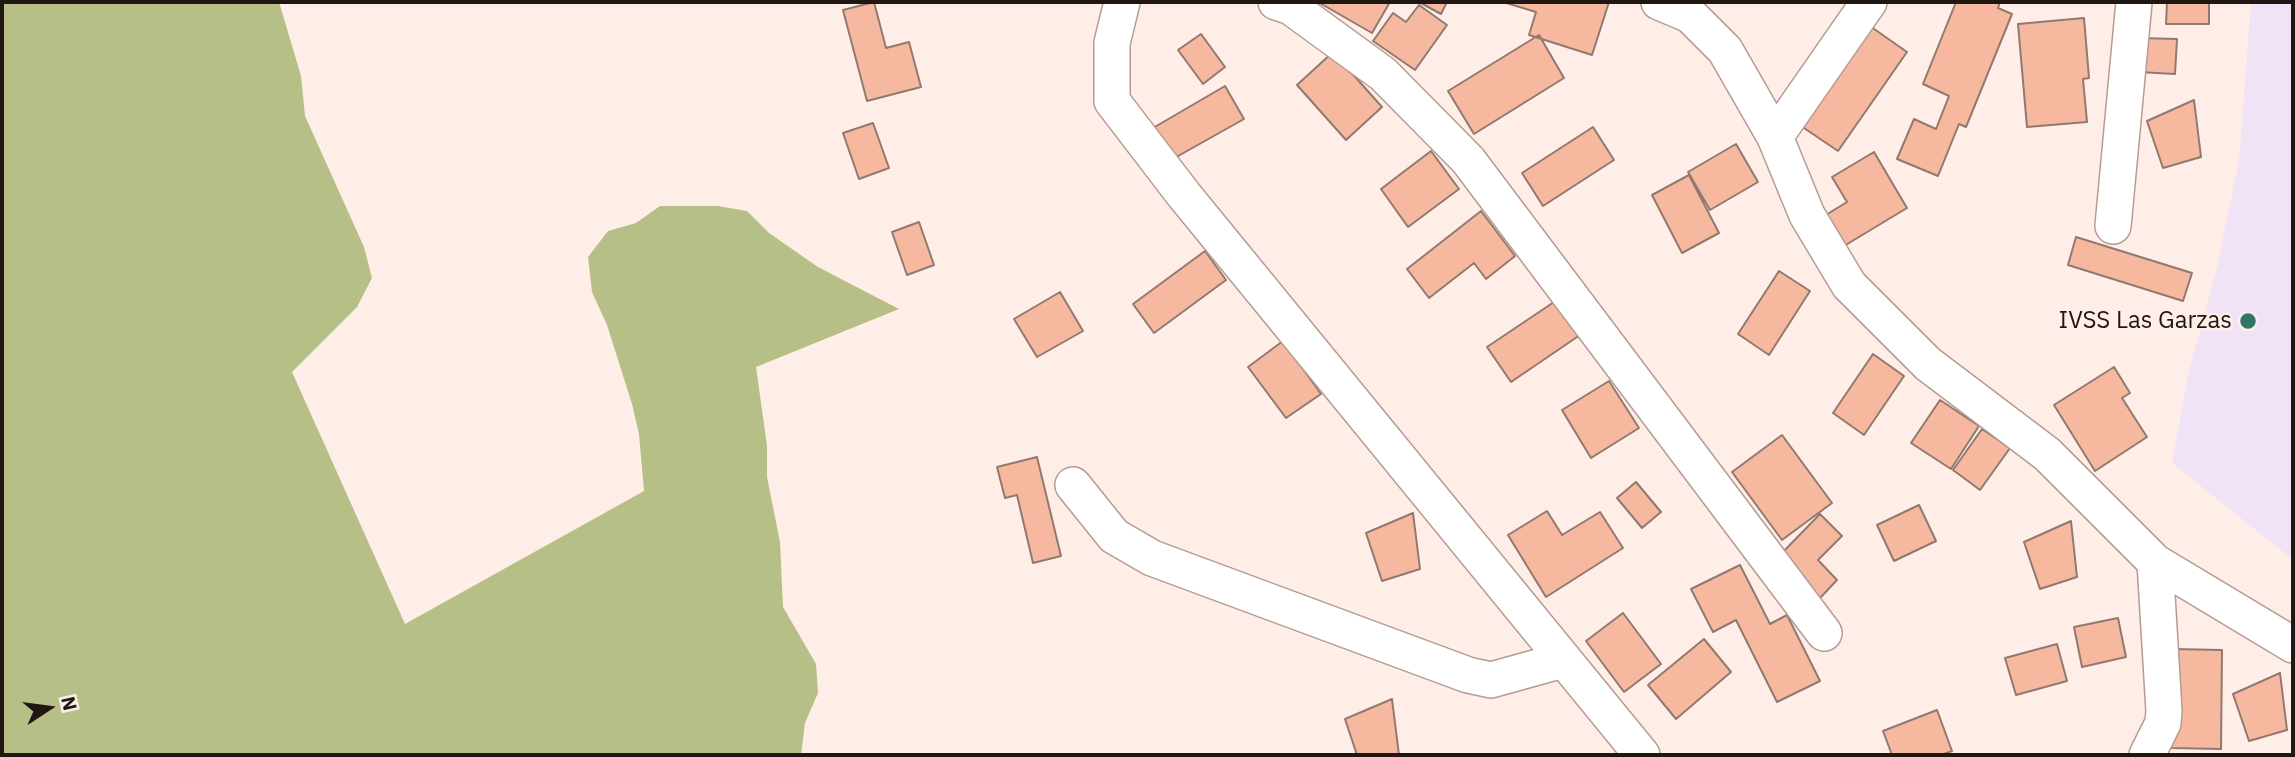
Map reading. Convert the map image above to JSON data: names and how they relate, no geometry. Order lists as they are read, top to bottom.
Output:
{
  "places": ["IVSS Las Garzas"],
  "north": "right"
}
